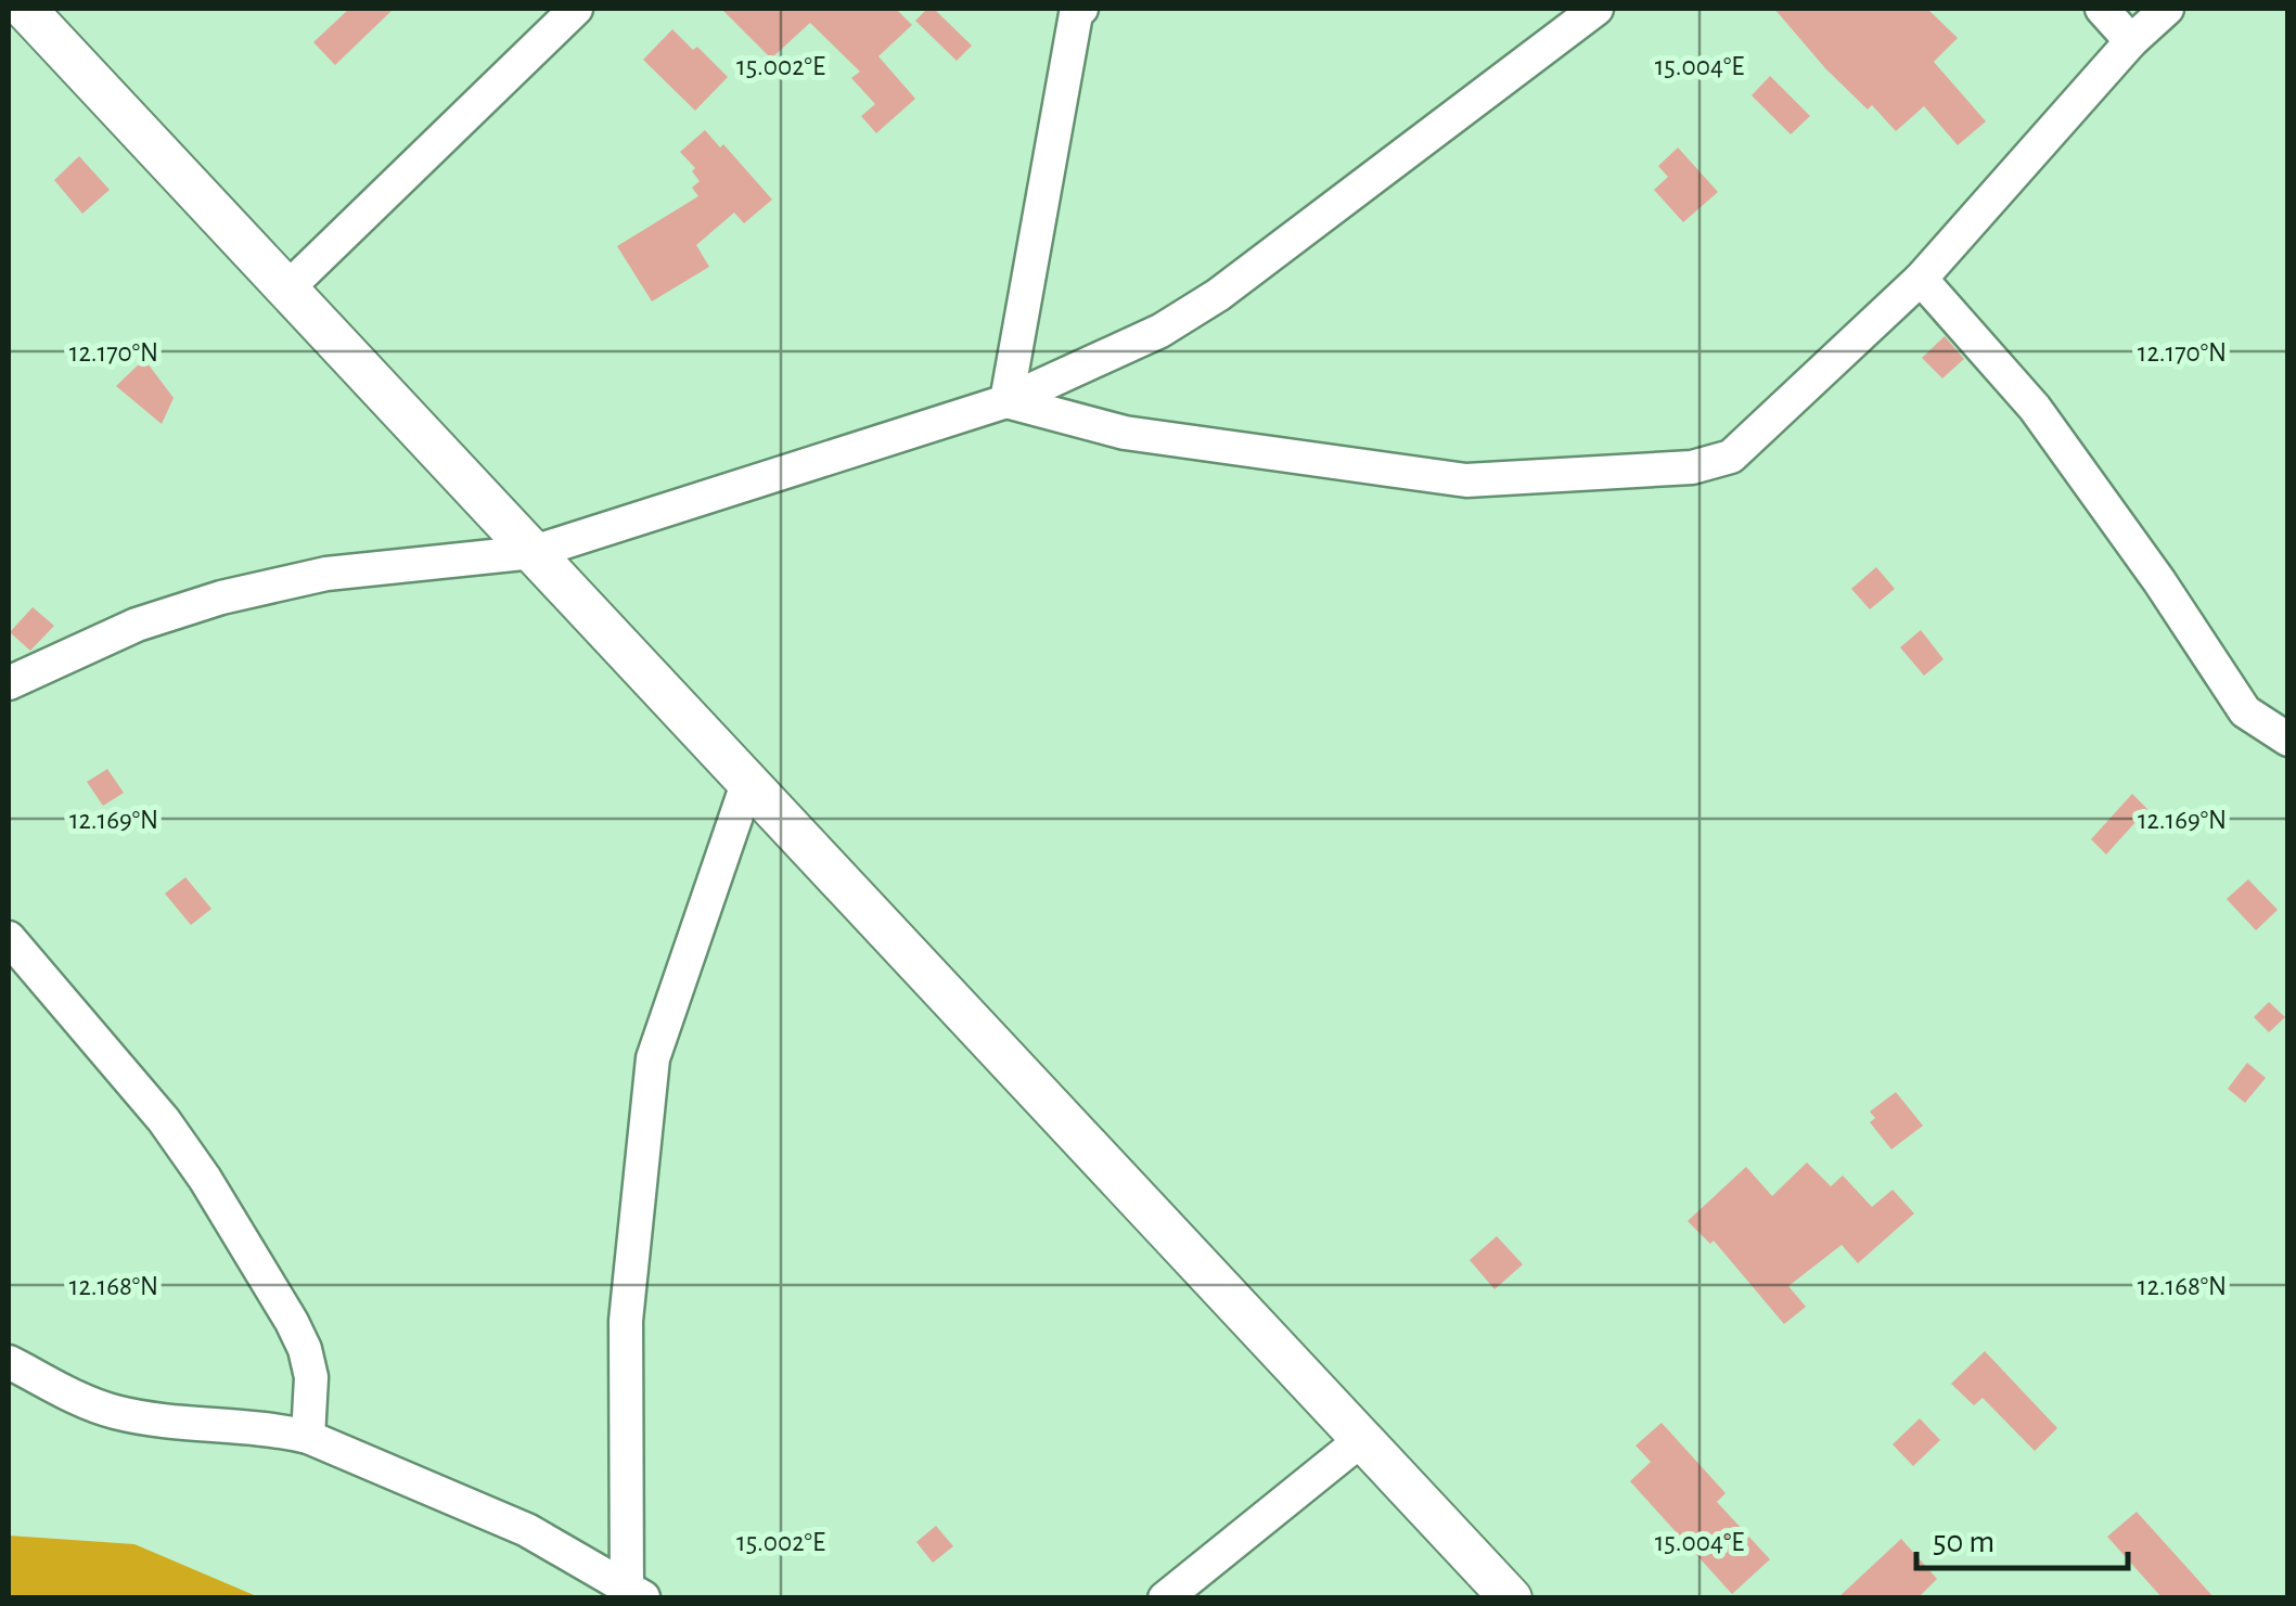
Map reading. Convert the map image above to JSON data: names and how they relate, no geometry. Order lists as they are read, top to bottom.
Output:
{
  "scale_bar": "50 m",
  "coordinates": [
    "15.002°E",
    "15.004°E",
    "12.170°N",
    "12.169°N",
    "12.168°N"
  ]
}
